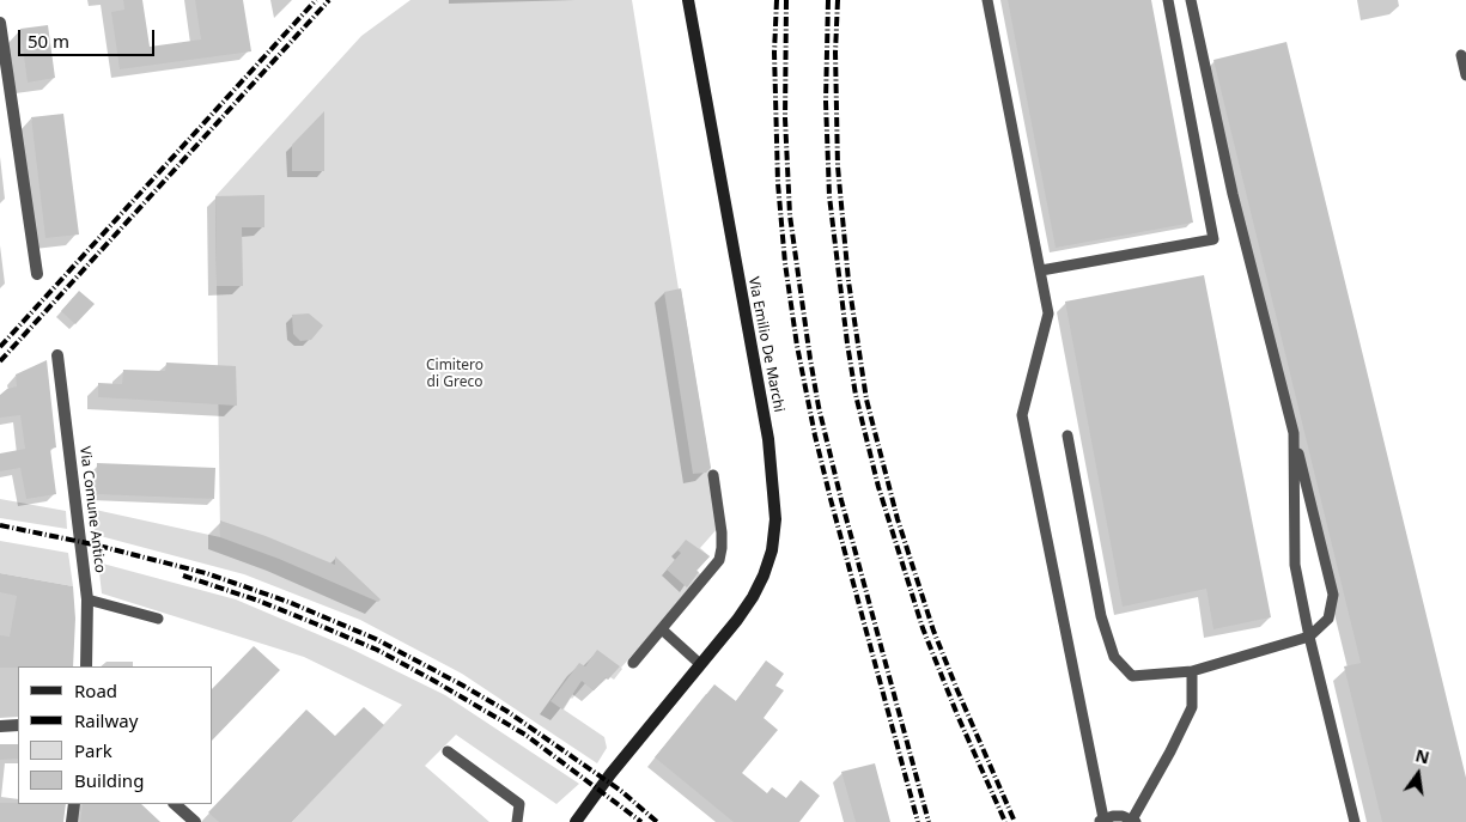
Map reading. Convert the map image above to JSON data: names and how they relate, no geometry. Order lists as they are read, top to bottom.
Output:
{
  "streets": {
    "street": ["Via Emilio De Marchi", "Via Comune Antico"]
  },
  "parks": ["Cimitero di Greco"],
  "legend": [
    "Road",
    "Railway",
    "Park",
    "Building"
  ],
  "scale_bar": "50 m",
  "north": "top"
}
